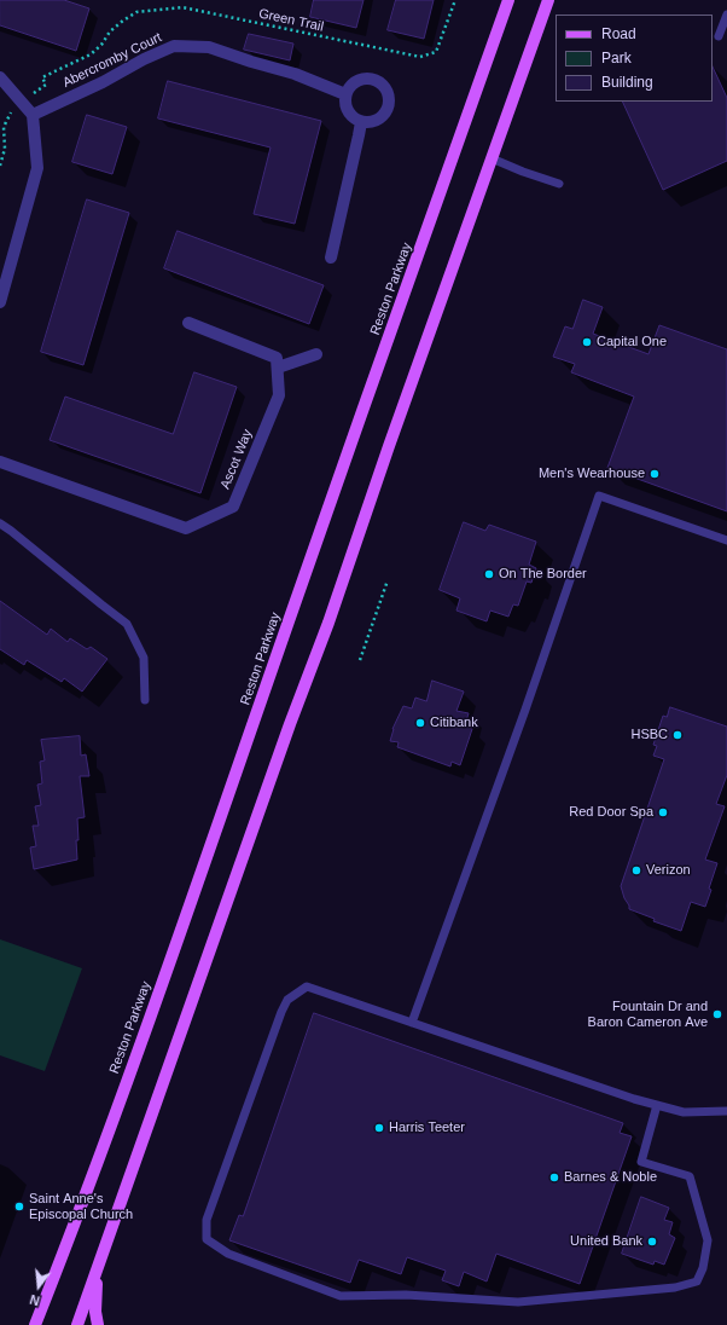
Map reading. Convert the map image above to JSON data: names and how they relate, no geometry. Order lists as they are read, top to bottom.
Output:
{
  "streets": {
    "main road": ["Reston Parkway"],
    "street": ["Abercromby Court", "Ascot Way"],
    "path": ["Green Trail"]
  },
  "places": [
    "Capital One",
    "Men's Wearhouse",
    "On The Border",
    "Citibank",
    "HSBC",
    "Red Door Spa",
    "Verizon",
    "Fountain Dr and Baron Cameron Ave",
    "Harris Teeter",
    "Barnes & Noble",
    "Saint Anne's Episcopal Church",
    "United Bank"
  ],
  "legend": ["Road", "Park", "Building"],
  "north": "bottom"
}
